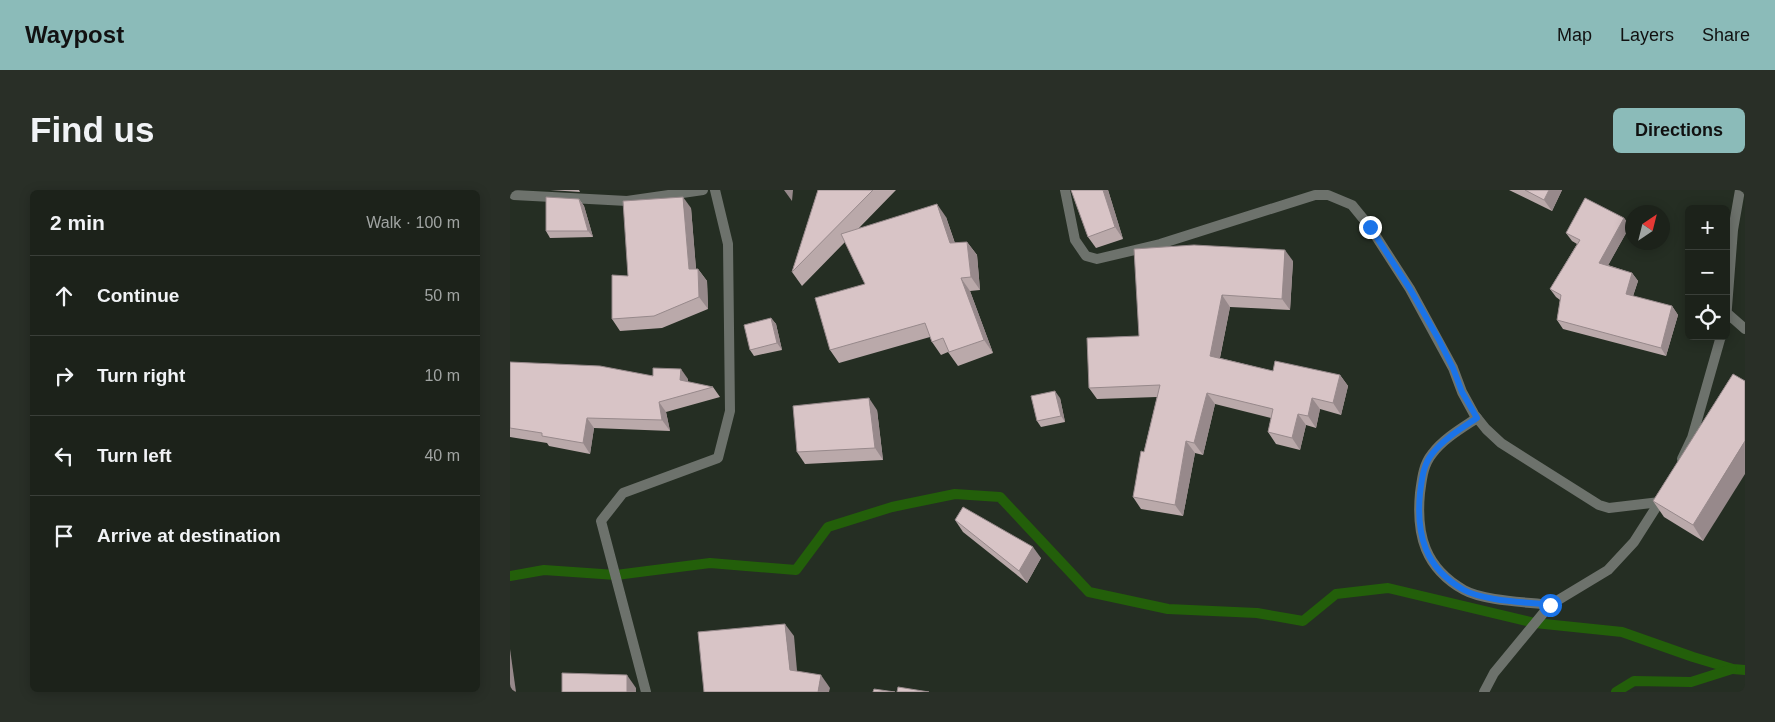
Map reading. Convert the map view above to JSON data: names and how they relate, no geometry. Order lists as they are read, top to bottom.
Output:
{
  "north": "top right",
  "page": {
    "header": "Waypost",
    "nav": ["Map", "Layers", "Share"],
    "buttons": "Directions",
    "title": "Find us",
    "heading": ["2 min", "Walk · 100 m"],
    "map_buttons": ["+", "−"],
    "list": [
      ["Continue", "50 m"],
      ["Turn right", "10 m"],
      ["Turn left", "40 m"],
      "Arrive at destination"
    ]
  }
}
